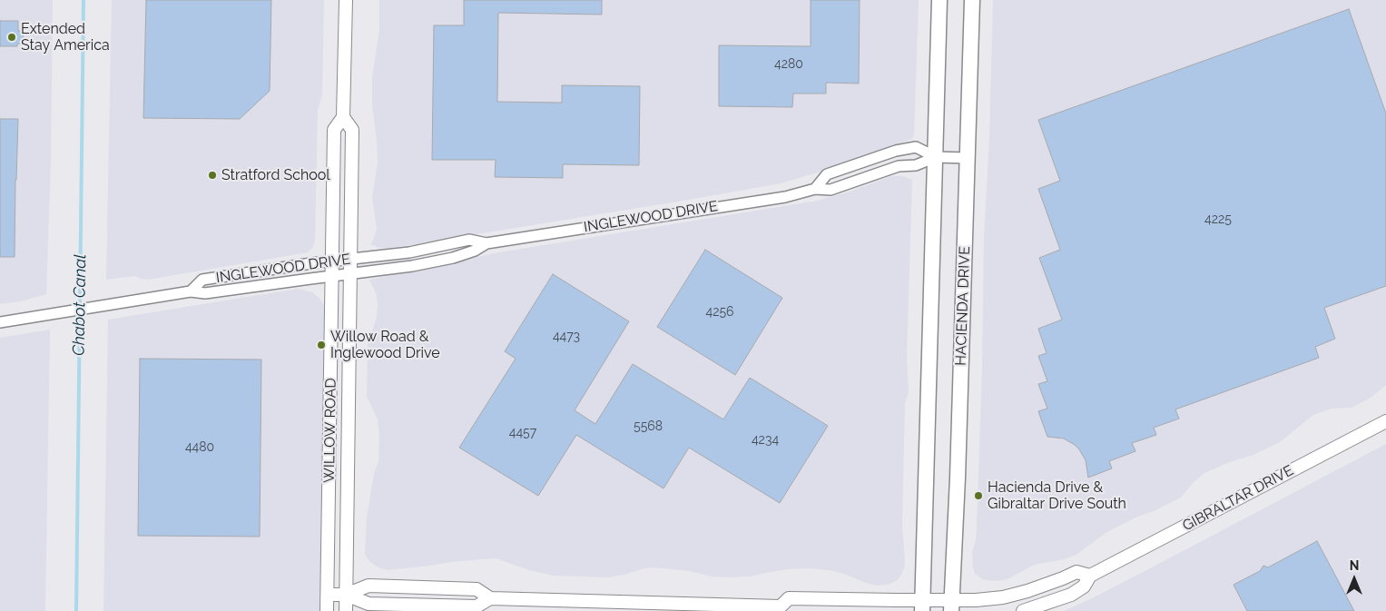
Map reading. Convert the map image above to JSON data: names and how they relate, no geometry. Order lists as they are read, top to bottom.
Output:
{
  "streets": {
    "main road": ["HACIENDA DRIVE"],
    "street": ["INGLEWOOD DRIVE", "WILLOW ROAD", "GIBRALTAR DRIVE"]
  },
  "crossings": [
    ["INGLEWOOD DRIVE", "HACIENDA DRIVE"],
    ["INGLEWOOD DRIVE", "WILLOW ROAD"],
    ["HACIENDA DRIVE", "GIBRALTAR DRIVE"],
    ["WILLOW ROAD", "GIBRALTAR DRIVE"]
  ],
  "water": ["Chabot Canal"],
  "places": [
    "Extended Stay America",
    "Stratford School",
    "Willow Road & Inglewood Drive",
    "Hacienda Drive & Gibraltar Drive South"
  ],
  "house_numbers": [
    "4280",
    "4225",
    "4256",
    "4473",
    "5568",
    "4457",
    "4234",
    "4480"
  ],
  "north": "top"
}
